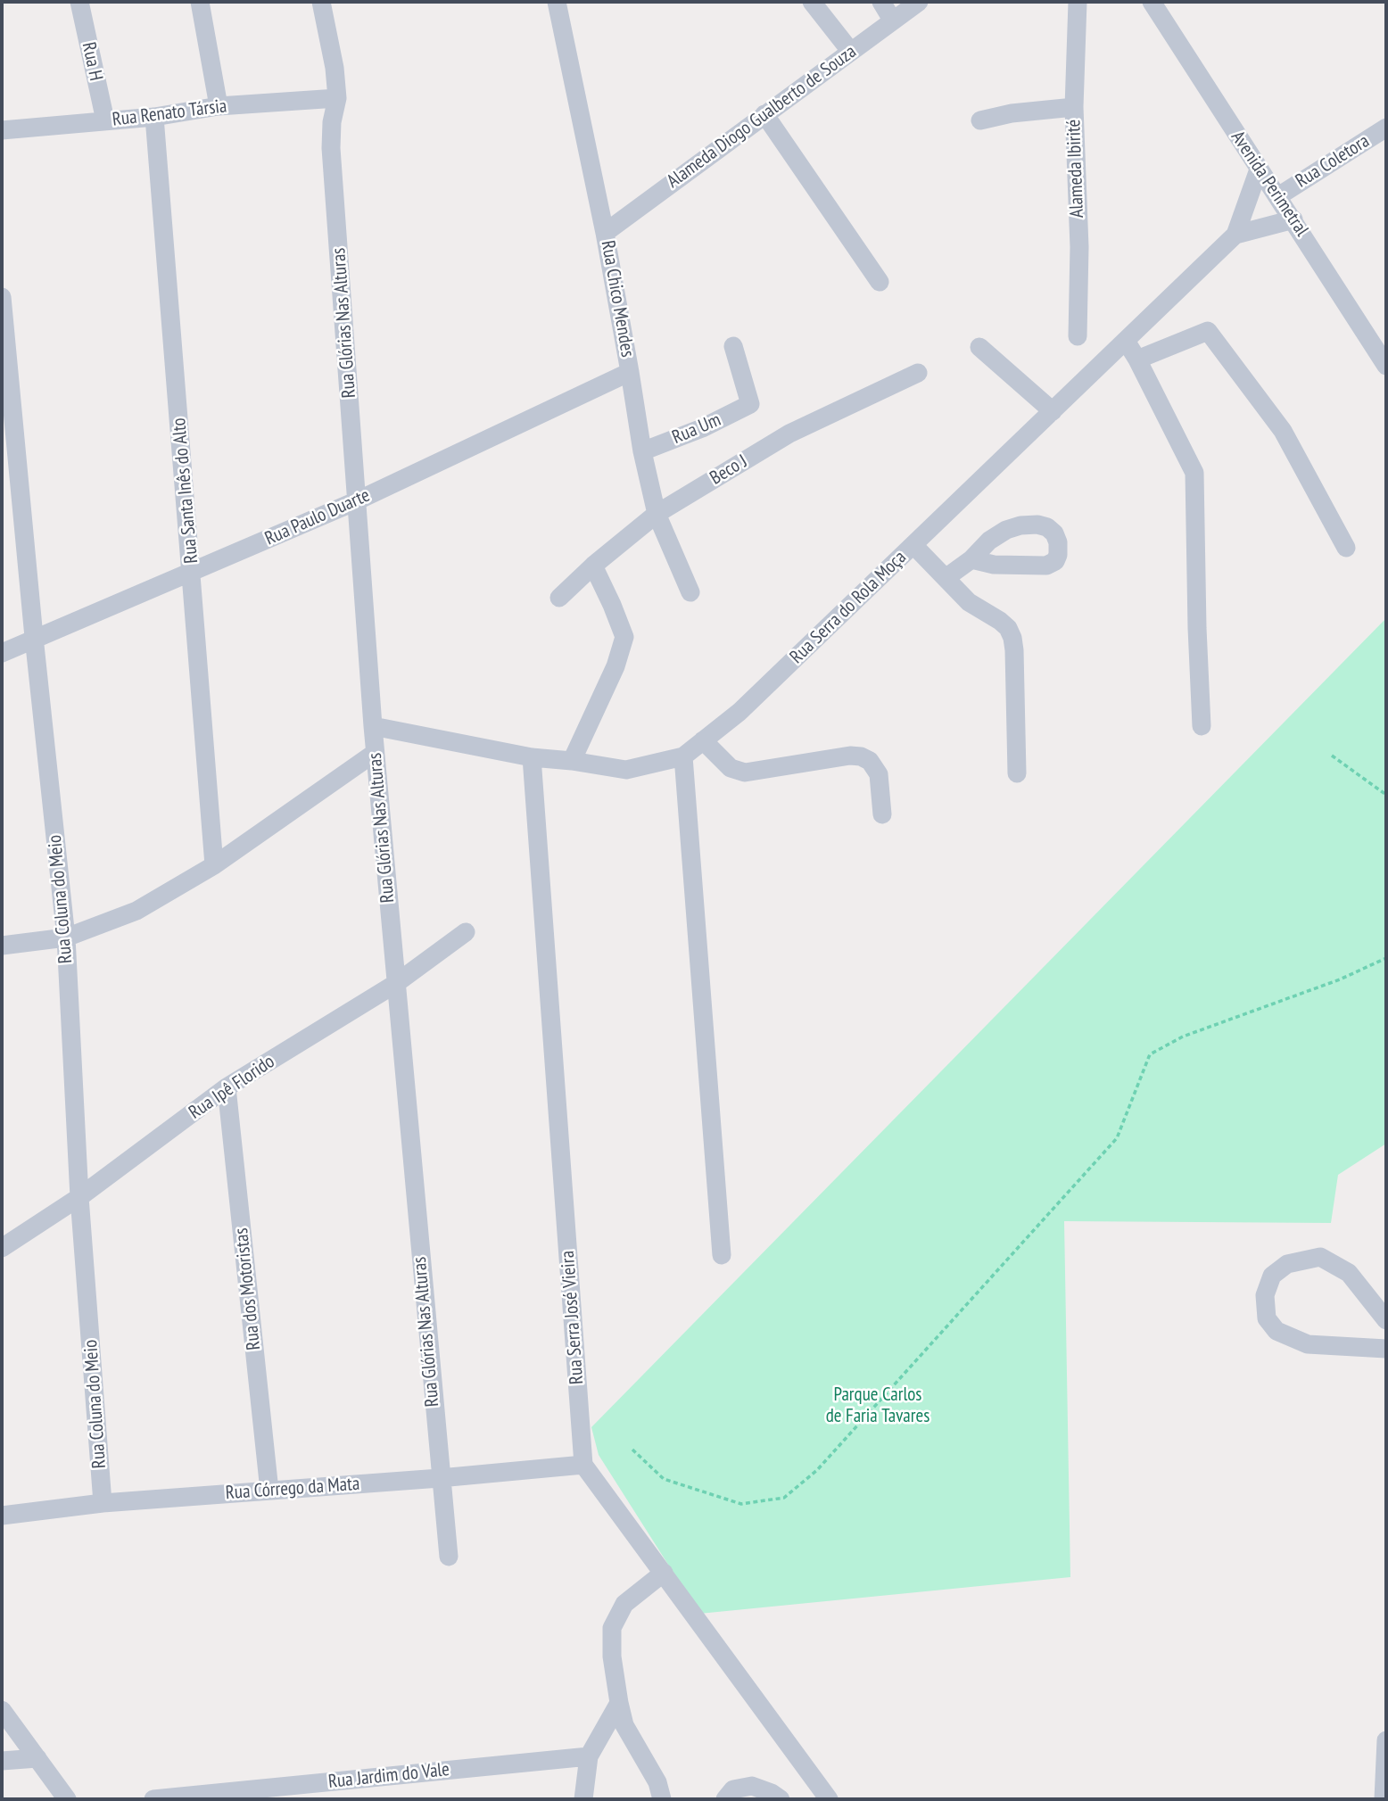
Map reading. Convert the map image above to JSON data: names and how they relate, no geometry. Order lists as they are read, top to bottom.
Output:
{
  "streets": {
    "street": [
      "Rua H",
      "Rua Renato Társia",
      "Alameda Diogo Gualberto de Souza",
      "Rua Coletora",
      "Alameda Ibirité",
      "Avenida Perimetral",
      "Rua Chico Mendes",
      "Rua Glórias Nas Alturas",
      "Rua Um",
      "Beco J",
      "Rua Santa Inês do Alto",
      "Rua Paulo Duarte",
      "Rua Serra do Rola Moça",
      "Rua Coluna do Meio",
      "Rua Ipê Florido",
      "Rua dos Motoristas",
      "Rua Serra José Vieira",
      "Rua Córrego da Mata",
      "Rua Jardim do Vale"
    ]
  },
  "crossings": [
    ["Rua H", "Rua Renato Társia"],
    ["Rua Renato Társia", "Rua Glórias Nas Alturas"],
    ["Rua Renato Társia", "Rua Santa Inês do Alto"],
    ["Alameda Diogo Gualberto de Souza", "Rua Chico Mendes"],
    ["Rua Coletora", "Avenida Perimetral"],
    ["Avenida Perimetral", "Rua Serra do Rola Moça"],
    ["Rua Chico Mendes", "Rua Um"],
    ["Rua Chico Mendes", "Beco J"],
    ["Rua Chico Mendes", "Rua Paulo Duarte"],
    ["Rua Glórias Nas Alturas", "Rua Paulo Duarte"],
    ["Rua Glórias Nas Alturas", "Rua Serra do Rola Moça"],
    ["Rua Glórias Nas Alturas", "Rua Ipê Florido"],
    ["Rua Glórias Nas Alturas", "Rua Córrego da Mata"],
    ["Rua Santa Inês do Alto", "Rua Paulo Duarte"],
    ["Rua Paulo Duarte", "Rua Coluna do Meio"],
    ["Rua Serra do Rola Moça", "Rua Serra José Vieira"],
    ["Rua Coluna do Meio", "Rua Ipê Florido"],
    ["Rua Coluna do Meio", "Rua Córrego da Mata"],
    ["Rua Ipê Florido", "Rua dos Motoristas"],
    ["Rua dos Motoristas", "Rua Córrego da Mata"],
    ["Rua Serra José Vieira", "Rua Córrego da Mata"]
  ],
  "parks": ["Parque Carlos de Faria Tavares"]
}
